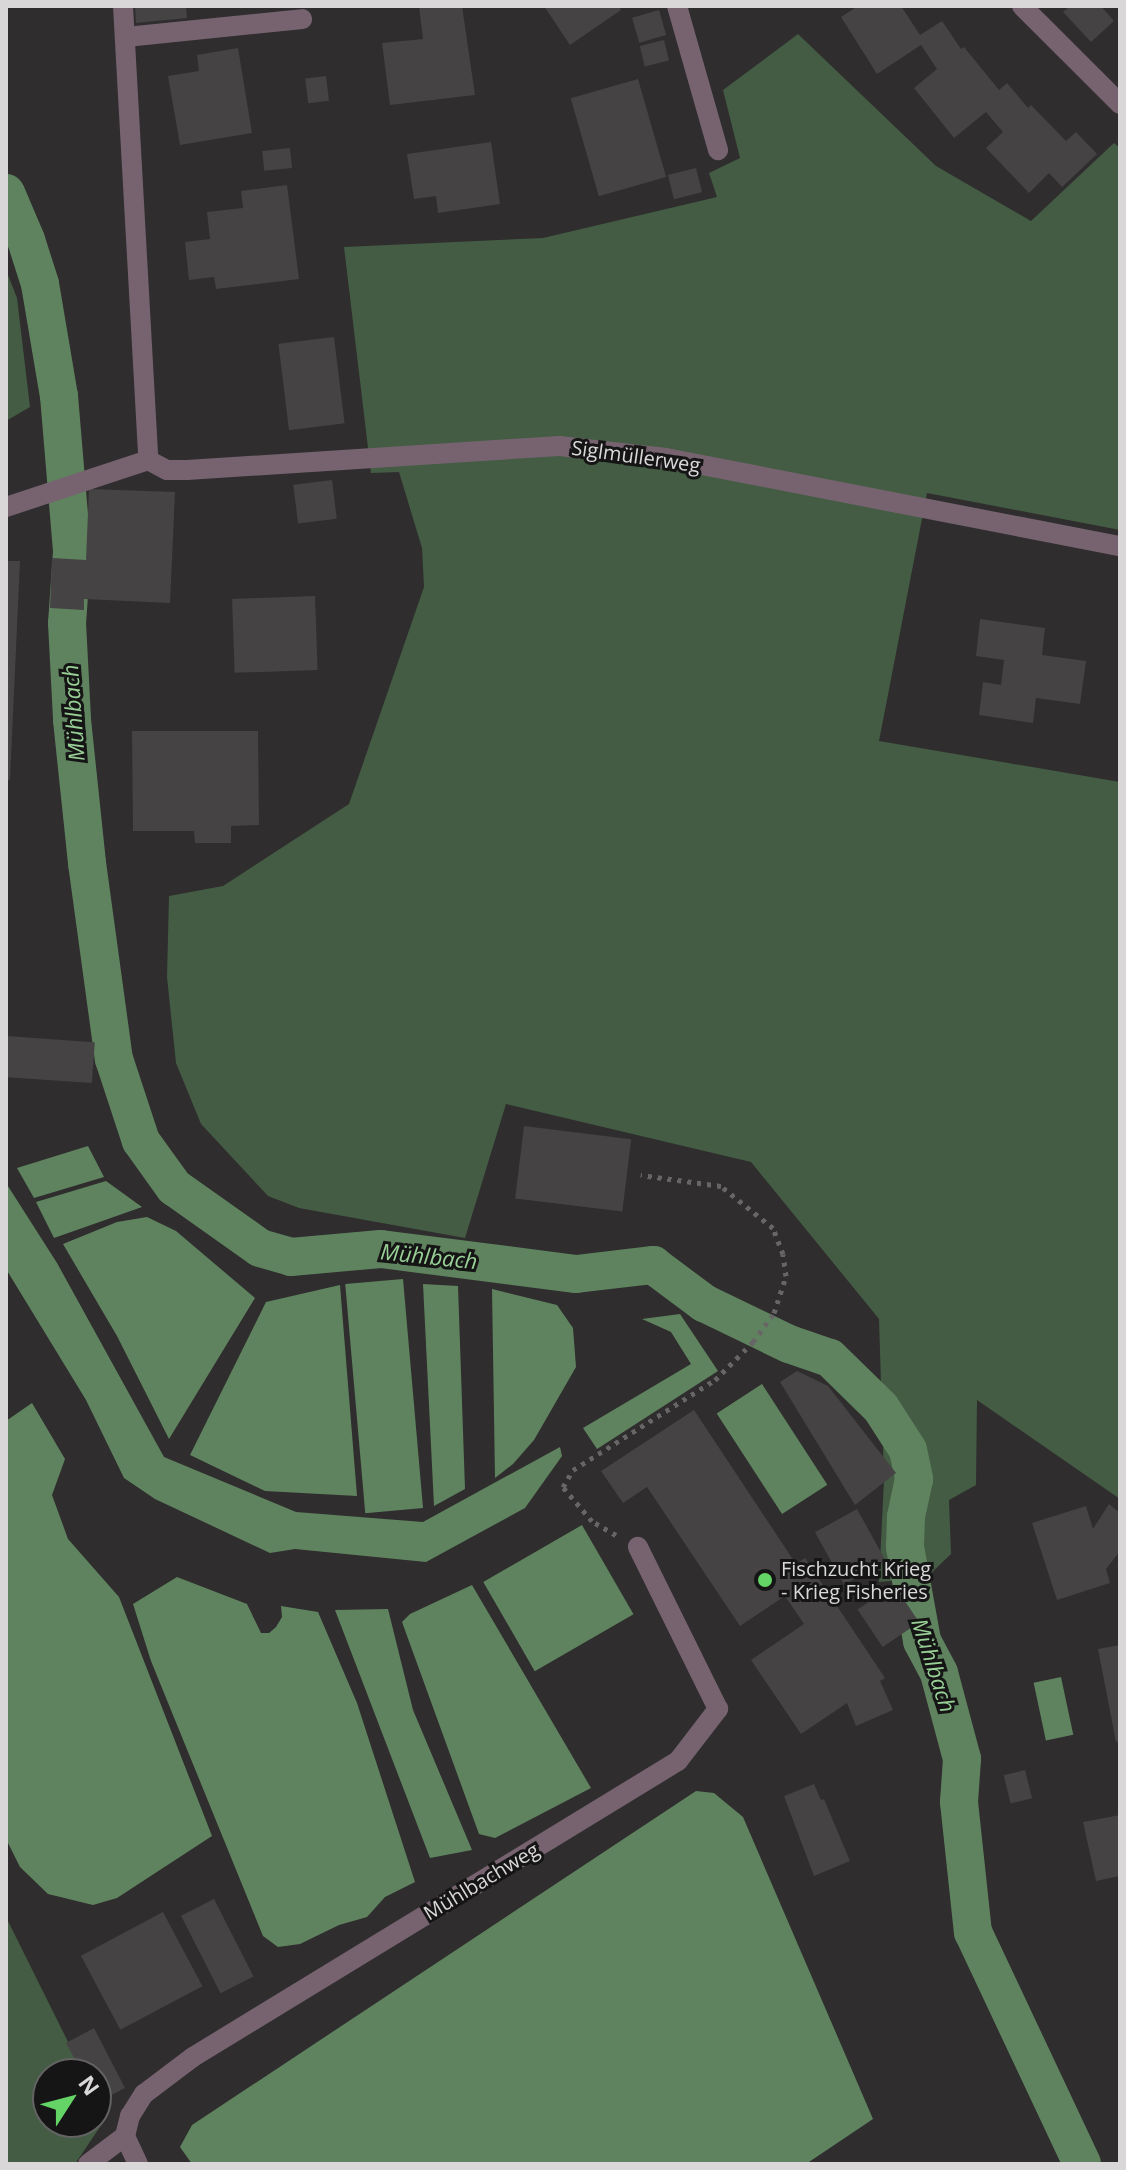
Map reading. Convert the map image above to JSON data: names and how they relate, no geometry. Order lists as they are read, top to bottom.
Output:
{
  "streets": {
    "street": ["Siglmüllerweg", "Mühlbachweg"]
  },
  "water": ["Mühlbach"],
  "places": ["Fischzucht Krieg - Krieg Fisheries"],
  "north": "top right"
}
